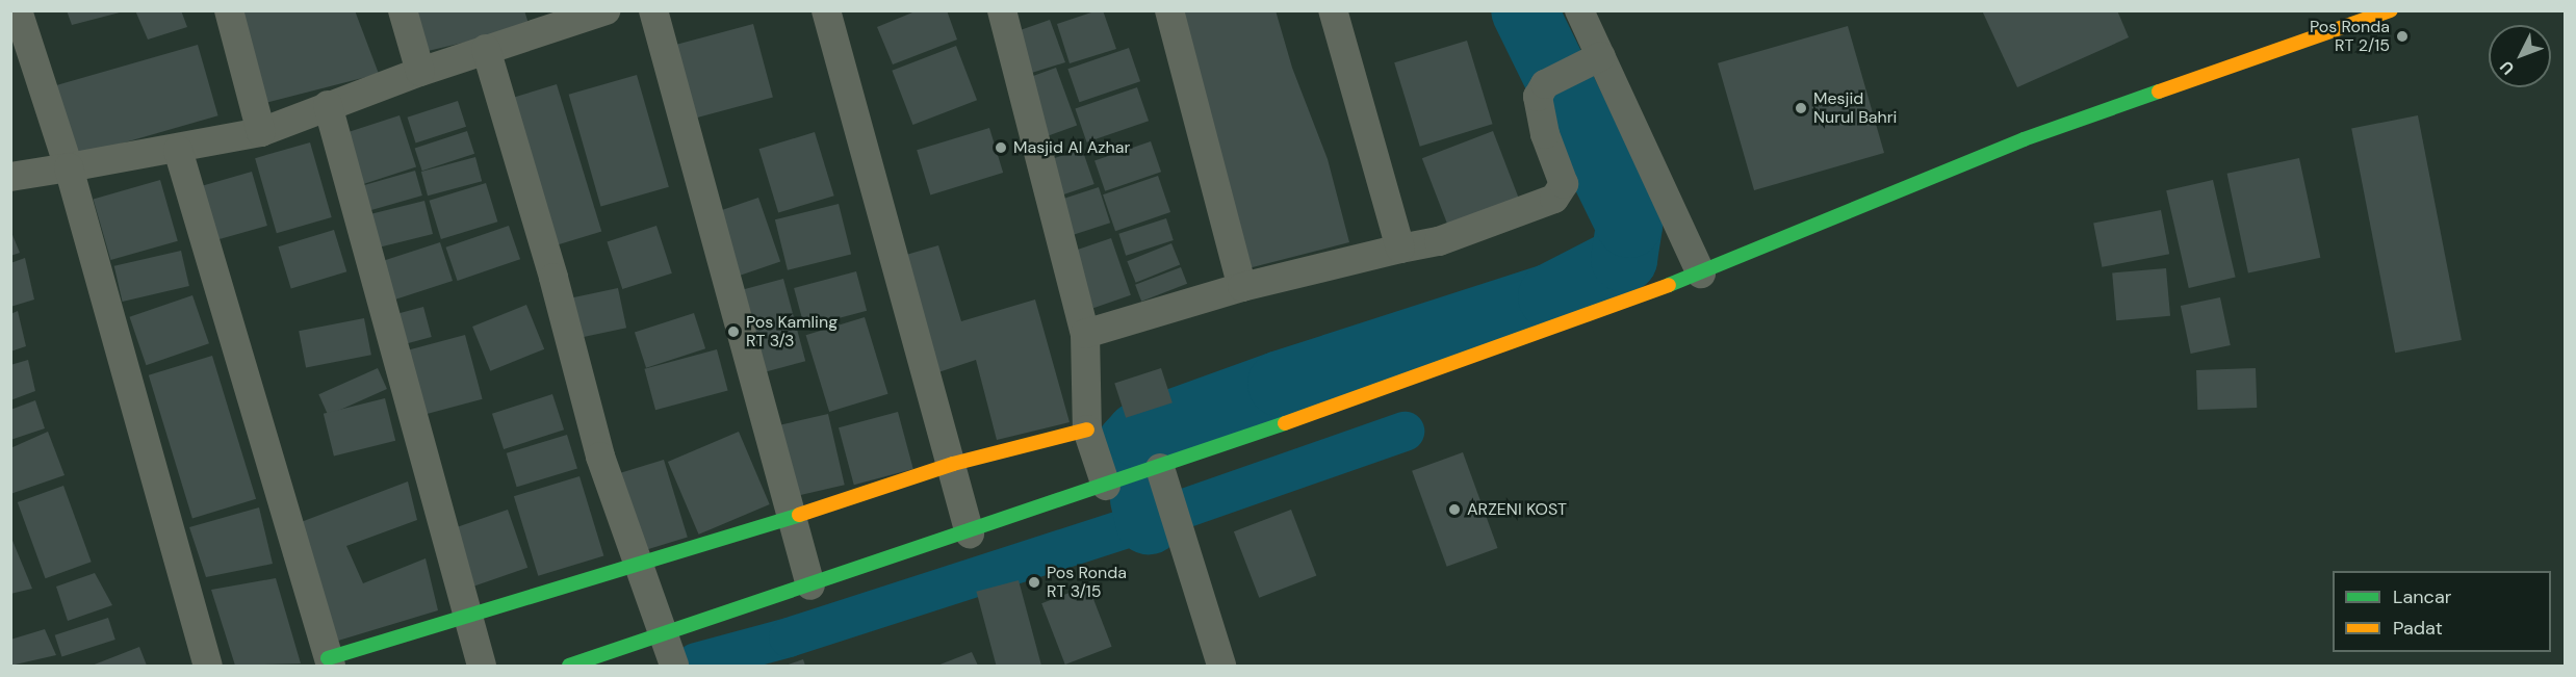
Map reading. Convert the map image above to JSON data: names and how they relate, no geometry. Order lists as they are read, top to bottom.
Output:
{
  "places": [
    "Pos Ronda RT 2/15",
    "Mesjid Nurul Bahri",
    "Masjid Al Azhar",
    "Pos Kamling RT 3/3",
    "ARZENI KOST",
    "Pos Ronda RT 3/15"
  ],
  "legend": ["Lancar", "Padat"],
  "north": "bottom left"
}
